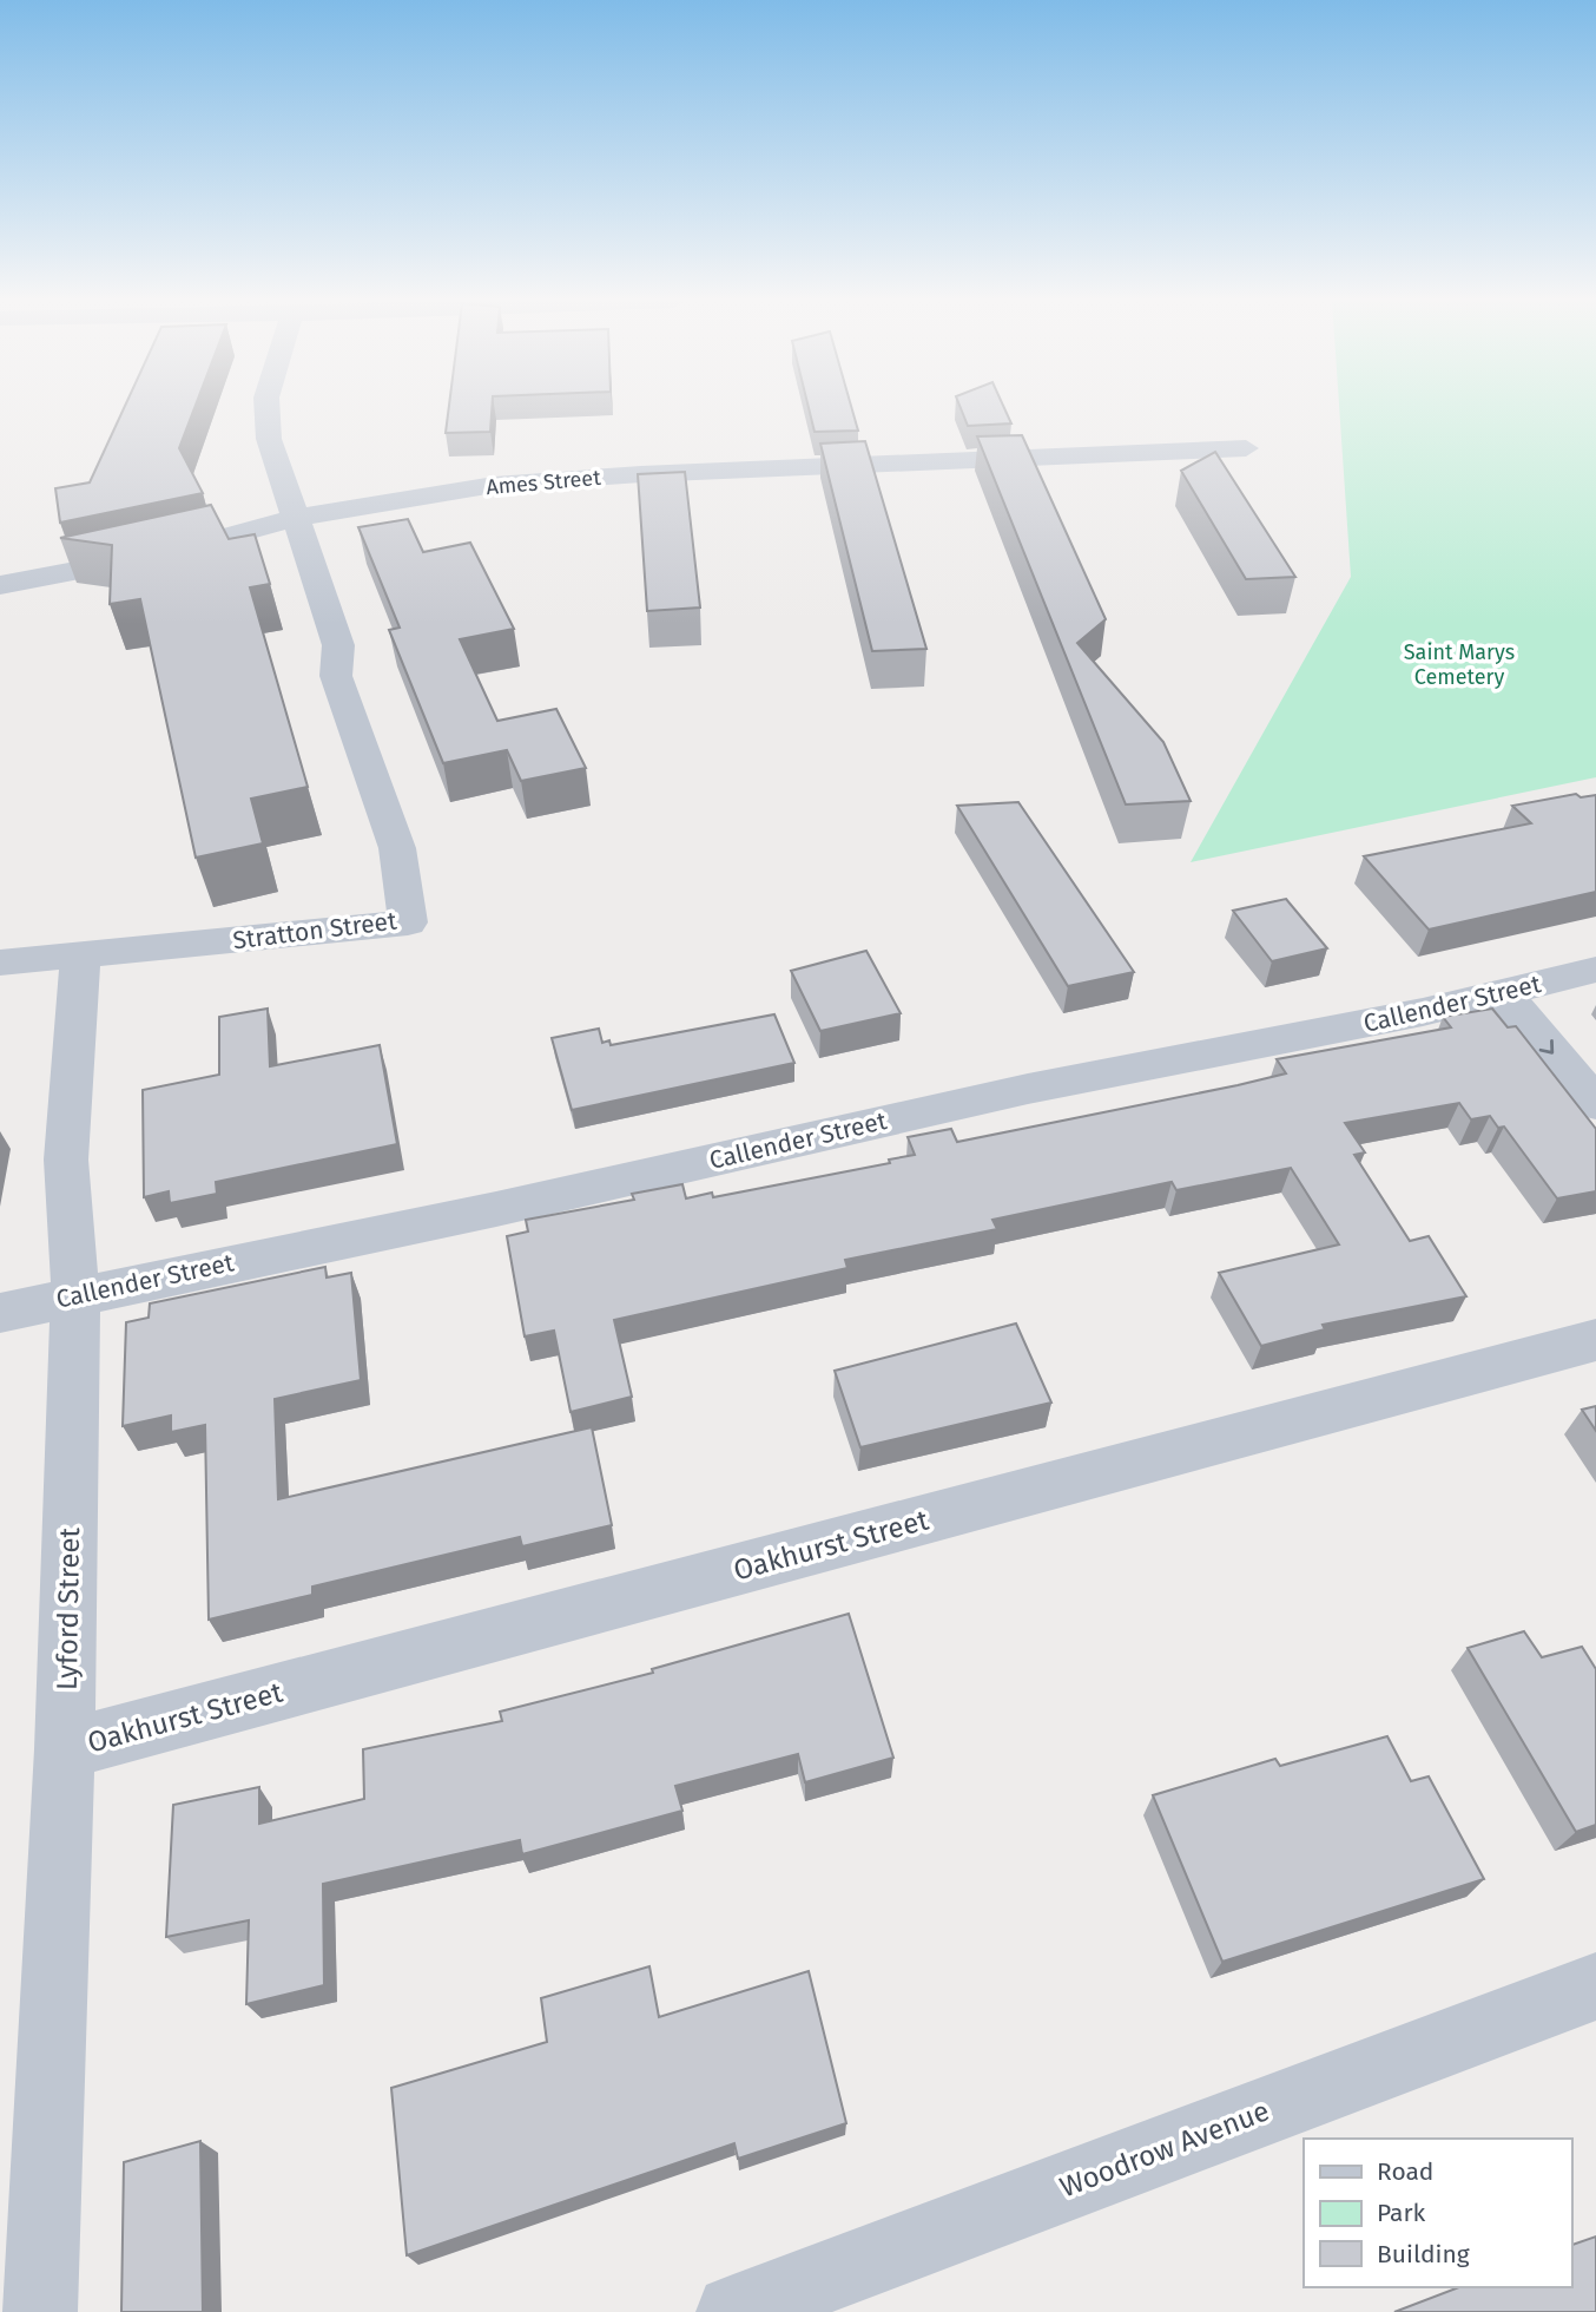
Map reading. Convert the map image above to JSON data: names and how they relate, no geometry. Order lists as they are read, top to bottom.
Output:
{
  "streets": {
    "street": [
      "Ames Street",
      "Stratton Street",
      "Callender Street",
      "Oakhurst Street",
      "Lyford Street",
      "Woodrow Avenue"
    ]
  },
  "crossings": [
    ["Ames Street", "Stratton Street"],
    ["Stratton Street", "Lyford Street"],
    ["Callender Street", "Lyford Street"],
    ["Oakhurst Street", "Lyford Street"]
  ],
  "parks": ["Saint Marys Cemetery"],
  "legend": ["Road", "Park", "Building"]
}
